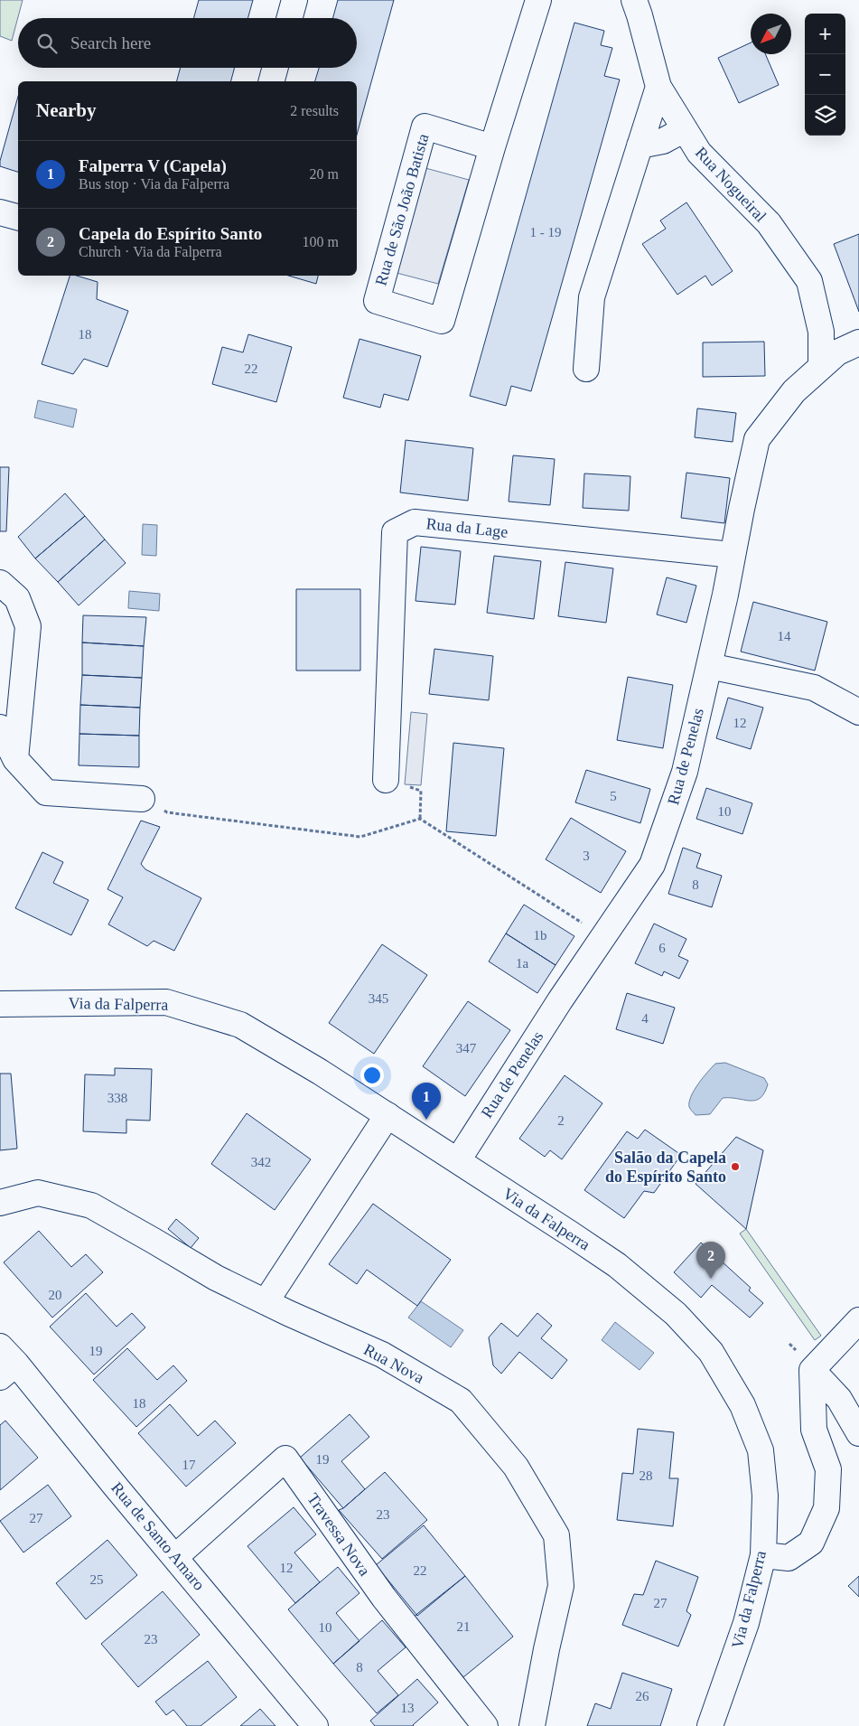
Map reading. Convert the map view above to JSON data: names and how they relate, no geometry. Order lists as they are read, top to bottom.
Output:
{
  "streets": {
    "street": [
      "Rua Nogueiral",
      "Rua de São João Batista",
      "Rua da Lage",
      "Rua de Penelas",
      "Via da Falperra",
      "Rua Nova",
      "Travessa Nova",
      "Rua de Santo Amaro"
    ]
  },
  "crossings": [
    ["Rua Nogueiral", "Rua de Penelas"],
    ["Rua da Lage", "Rua de Penelas"],
    ["Rua de Penelas", "Via da Falperra"],
    ["Travessa Nova", "Rua de Santo Amaro"]
  ],
  "places": ["Salão da Capela do Espírito Santo"],
  "house_numbers": [
    "1 - 19",
    "18",
    "22",
    "14",
    "12",
    "5",
    "10",
    "3",
    "8",
    "1b",
    "6",
    "1a",
    "345",
    "4",
    "347",
    "338",
    "2",
    "342",
    "20",
    "19",
    "18",
    "19",
    "17",
    "28",
    "23",
    "27",
    "12",
    "22",
    "25",
    "27",
    "21",
    "10",
    "23",
    "8",
    "26",
    "13"
  ],
  "north": "bottom left",
  "page": {
    "map_buttons": ["+", "−"],
    "search": "Search here",
    "heading": ["Nearby", "2 results"],
    "list": [
      {
        "mark": "1",
        "name": "Falperra V (Capela)",
        "note": "Bus stop · Via da Falperra",
        "value": "20 m"
      },
      {
        "mark": "2",
        "name": "Capela do Espírito Santo",
        "note": "Church · Via da Falperra",
        "value": "100 m"
      }
    ],
    "pins": ["1", "2"]
  }
}
